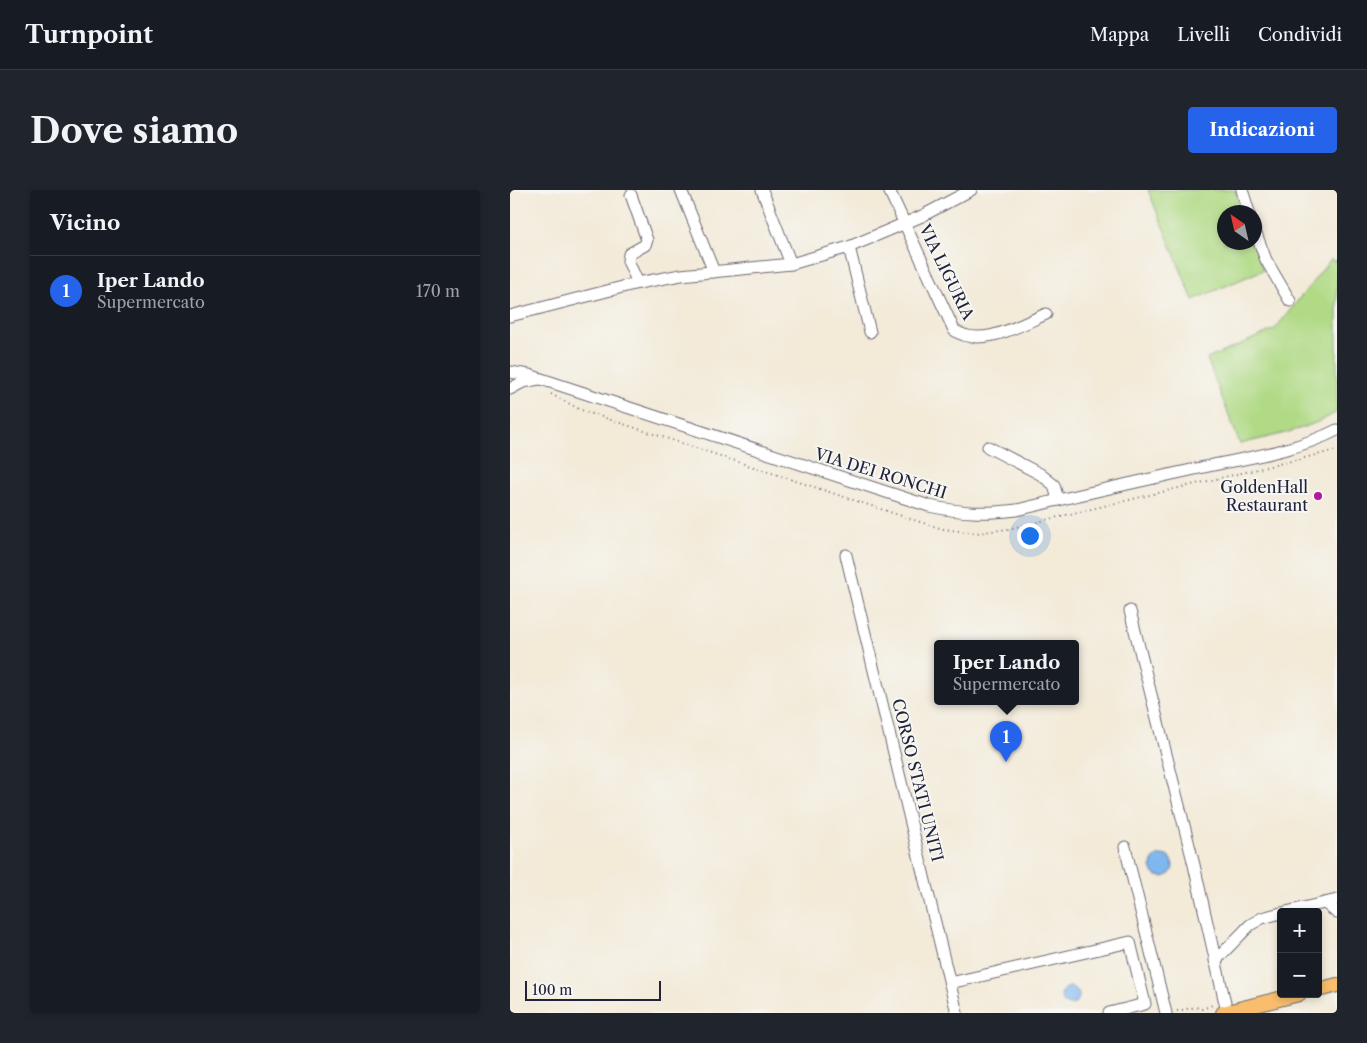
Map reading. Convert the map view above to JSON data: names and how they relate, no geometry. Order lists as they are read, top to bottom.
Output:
{
  "streets": {
    "street": ["VIA LIGURIA", "VIA DEI RONCHI", "CORSO STATI UNITI"]
  },
  "places": ["GoldenHall Restaurant"],
  "scale_bar": "100 m",
  "north": "top left",
  "page": {
    "header": "Turnpoint",
    "nav": ["Mappa", "Livelli", "Condividi"],
    "buttons": "Indicazioni",
    "title": "Dove siamo",
    "heading": "Vicino",
    "list": [
      {
        "mark": "1",
        "name": "Iper Lando",
        "note": "Supermercato",
        "value": "170 m"
      }
    ],
    "popup": ["Iper Lando", "Supermercato"],
    "pins": "1",
    "map_buttons": ["+", "−"],
    "scale": "100 m"
  }
}
